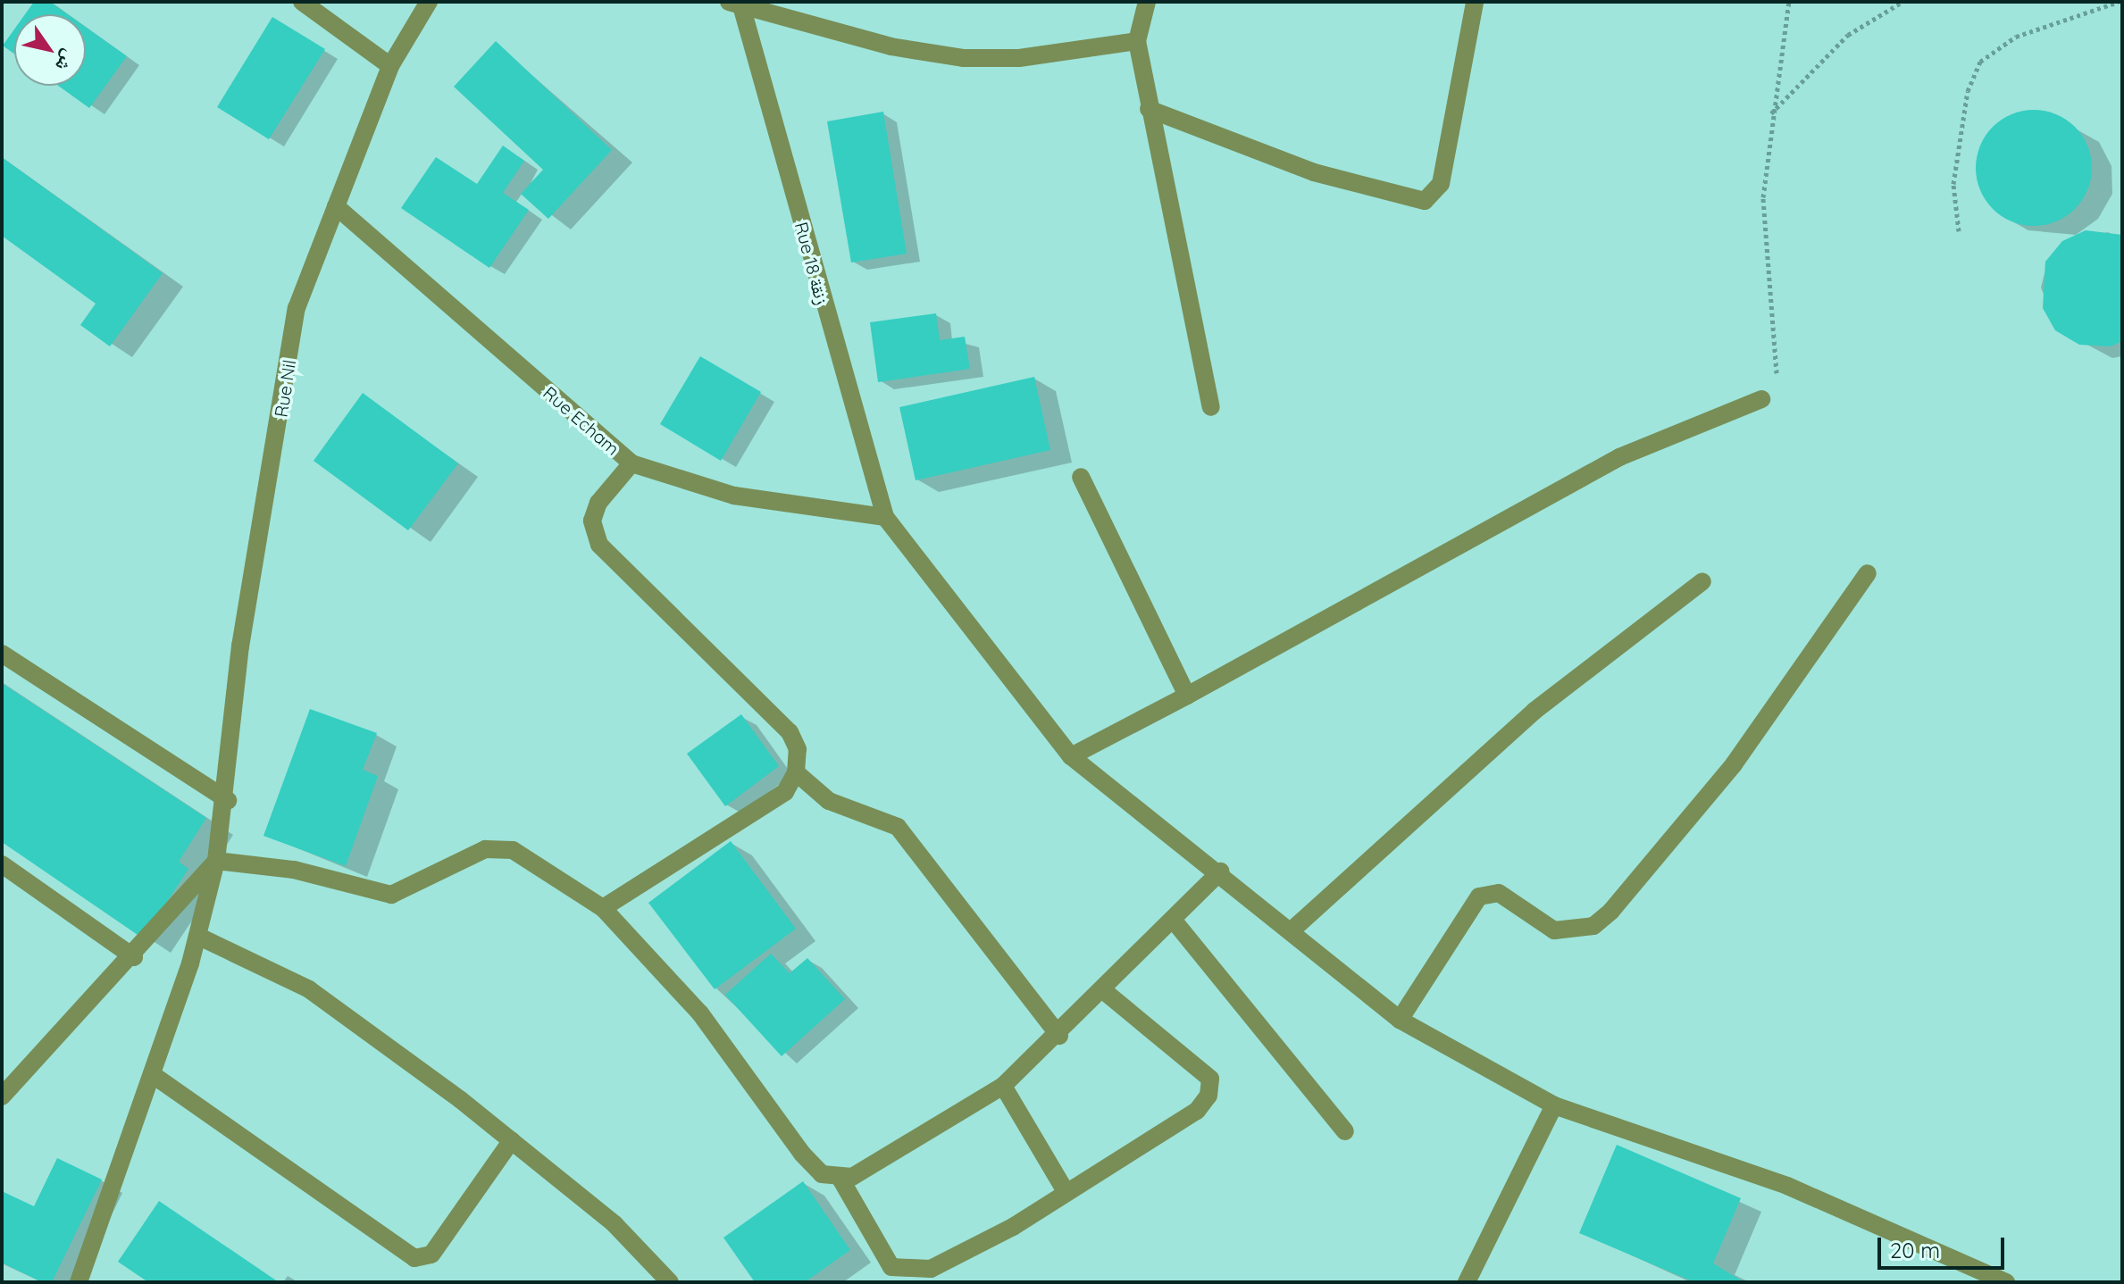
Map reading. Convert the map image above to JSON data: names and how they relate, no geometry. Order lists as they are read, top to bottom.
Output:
{
  "streets": {
    "street": ["Rue 18 زنقة", "Rue Nil", "Rue Echam"]
  },
  "crossings": [
    ["Rue 18 زنقة", "Rue Echam"],
    ["Rue Nil", "Rue Echam"]
  ],
  "scale_bar": "20 m",
  "north": "bottom right"
}
